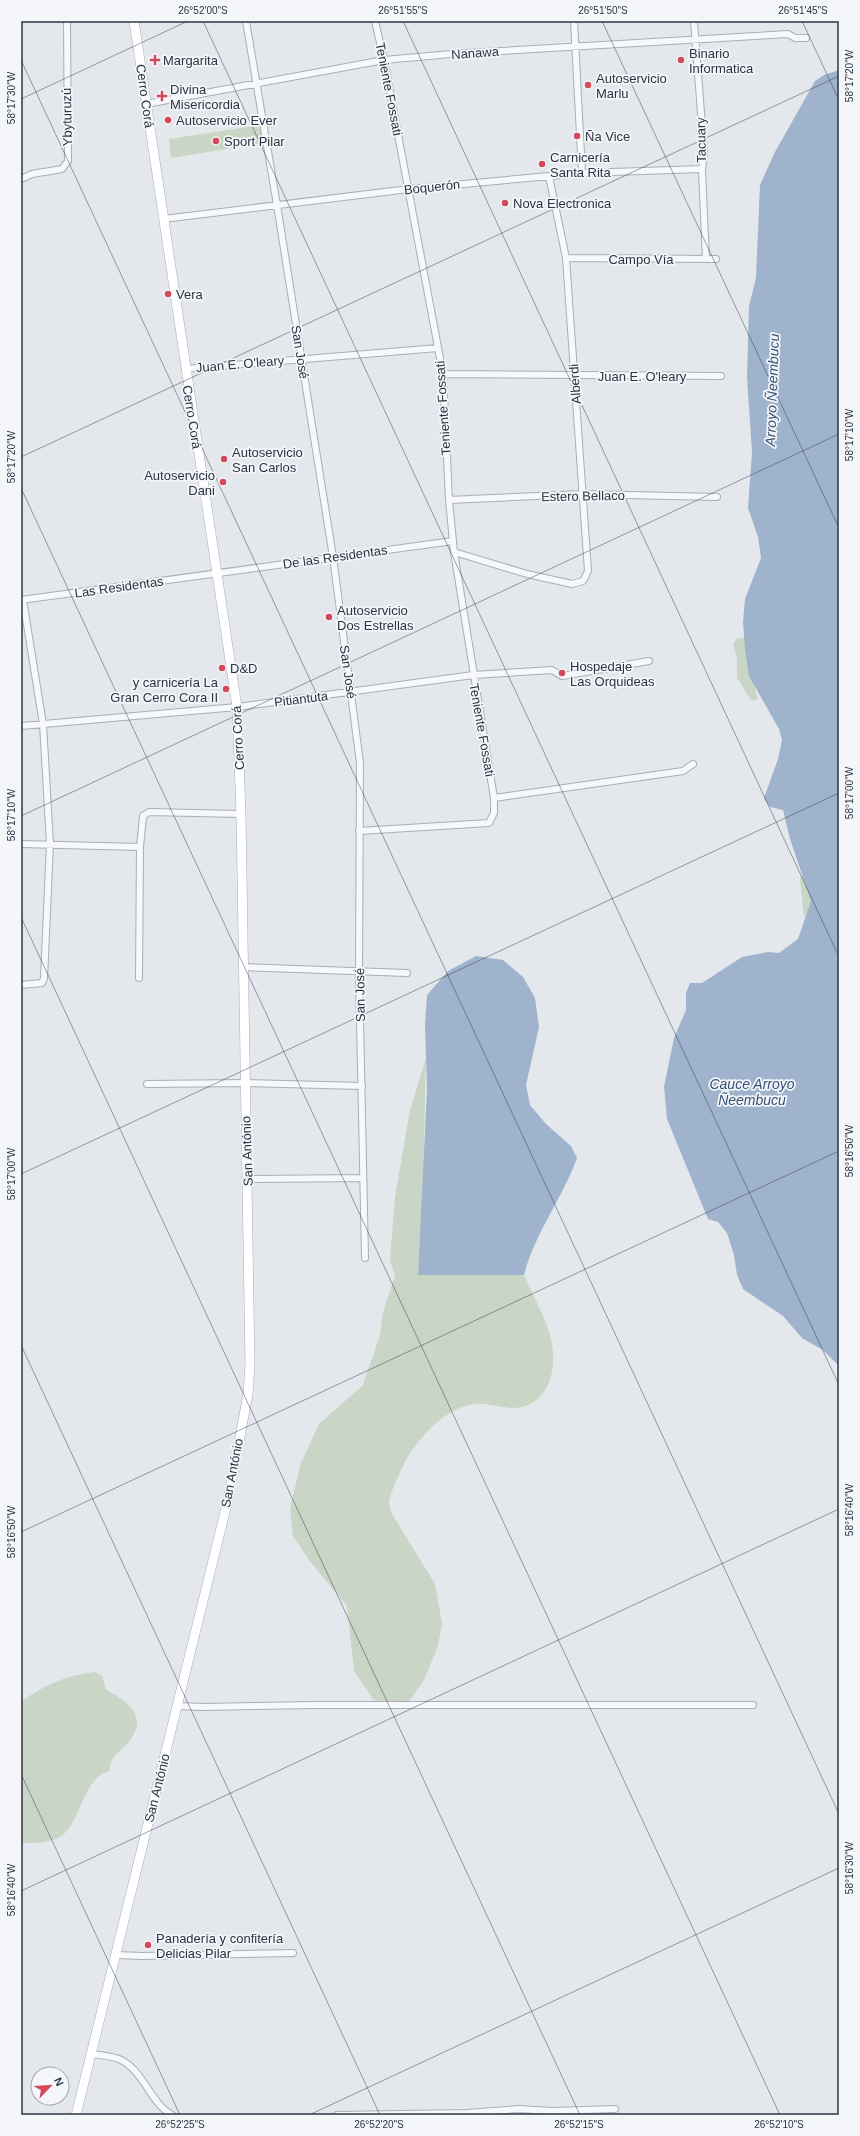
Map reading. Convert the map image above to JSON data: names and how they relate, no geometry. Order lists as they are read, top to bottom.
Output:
{
  "streets": {
    "street": [
      "Nanawa",
      "Teniente Fossati",
      "Cerro Corá",
      "Ybyturuzú",
      "Tacuary",
      "Boquerón",
      "Campo Vía",
      "San José",
      "Juan E. O'leary",
      "Alberdi",
      "Estero Bellaco",
      "De las Residentas",
      "Las Residentas",
      "Pitiantuta",
      "San António"
    ]
  },
  "crossings": [
    ["Nanawa", "Teniente Fossati"],
    ["Nanawa", "Cerro Corá"],
    ["Nanawa", "Tacuary"],
    ["Nanawa", "San José"],
    ["Teniente Fossati", "Boquerón"],
    ["Teniente Fossati", "San José"],
    ["Teniente Fossati", "Juan E. O'leary"],
    ["Teniente Fossati", "Alberdi"],
    ["Teniente Fossati", "Estero Bellaco"],
    ["Teniente Fossati", "De las Residentas"],
    ["Teniente Fossati", "Pitiantuta"],
    ["Cerro Corá", "Boquerón"],
    ["Cerro Corá", "Juan E. O'leary"],
    ["Cerro Corá", "De las Residentas"],
    ["Cerro Corá", "Las Residentas"],
    ["Cerro Corá", "Pitiantuta"],
    ["Cerro Corá", "San António"],
    ["Tacuary", "Boquerón"],
    ["Tacuary", "Campo Vía"],
    ["Boquerón", "San José"],
    ["Boquerón", "Alberdi"],
    ["Campo Vía", "Alberdi"],
    ["San José", "Juan E. O'leary"],
    ["San José", "De las Residentas"],
    ["San José", "Pitiantuta"],
    ["Juan E. O'leary", "Alberdi"],
    ["Alberdi", "Estero Bellaco"],
    ["De las Residentas", "Las Residentas"]
  ],
  "water": ["Arroyo Ñeembucu", "Cauce Arroyo Ñeembucu"],
  "places": {
    "health": ["Margarita", "Divina Misericordia"],
    "other": [
      "Binario Informatica",
      "Autoservicio Marlu",
      "Autoservicio Ever",
      "Ña Vice",
      "Sport Pilar",
      "Carnicería Santa Rita",
      "Nova Electronica",
      "Vera",
      "Autoservicio San Carlos",
      "Autoservicio Dani",
      "Autoservicio Dos Estrellas",
      "D&D",
      "Hospedaje Las Orquideas",
      "y carnicería La Gran Cerro Cora II",
      "Panadería y confitería Delicias Pilar"
    ]
  },
  "north": "top right",
  "coordinates": [
    "26°52'00\"S",
    "26°51'55\"S",
    "26°51'50\"S",
    "26°51'45\"S",
    "58°17'20\"W",
    "58°17'30\"W",
    "58°17'10\"W",
    "58°17'00\"W",
    "58°16'50\"W",
    "58°16'40\"W",
    "58°16'30\"W",
    "26°52'25\"S",
    "26°52'20\"S",
    "26°52'15\"S",
    "26°52'10\"S"
  ]
}
